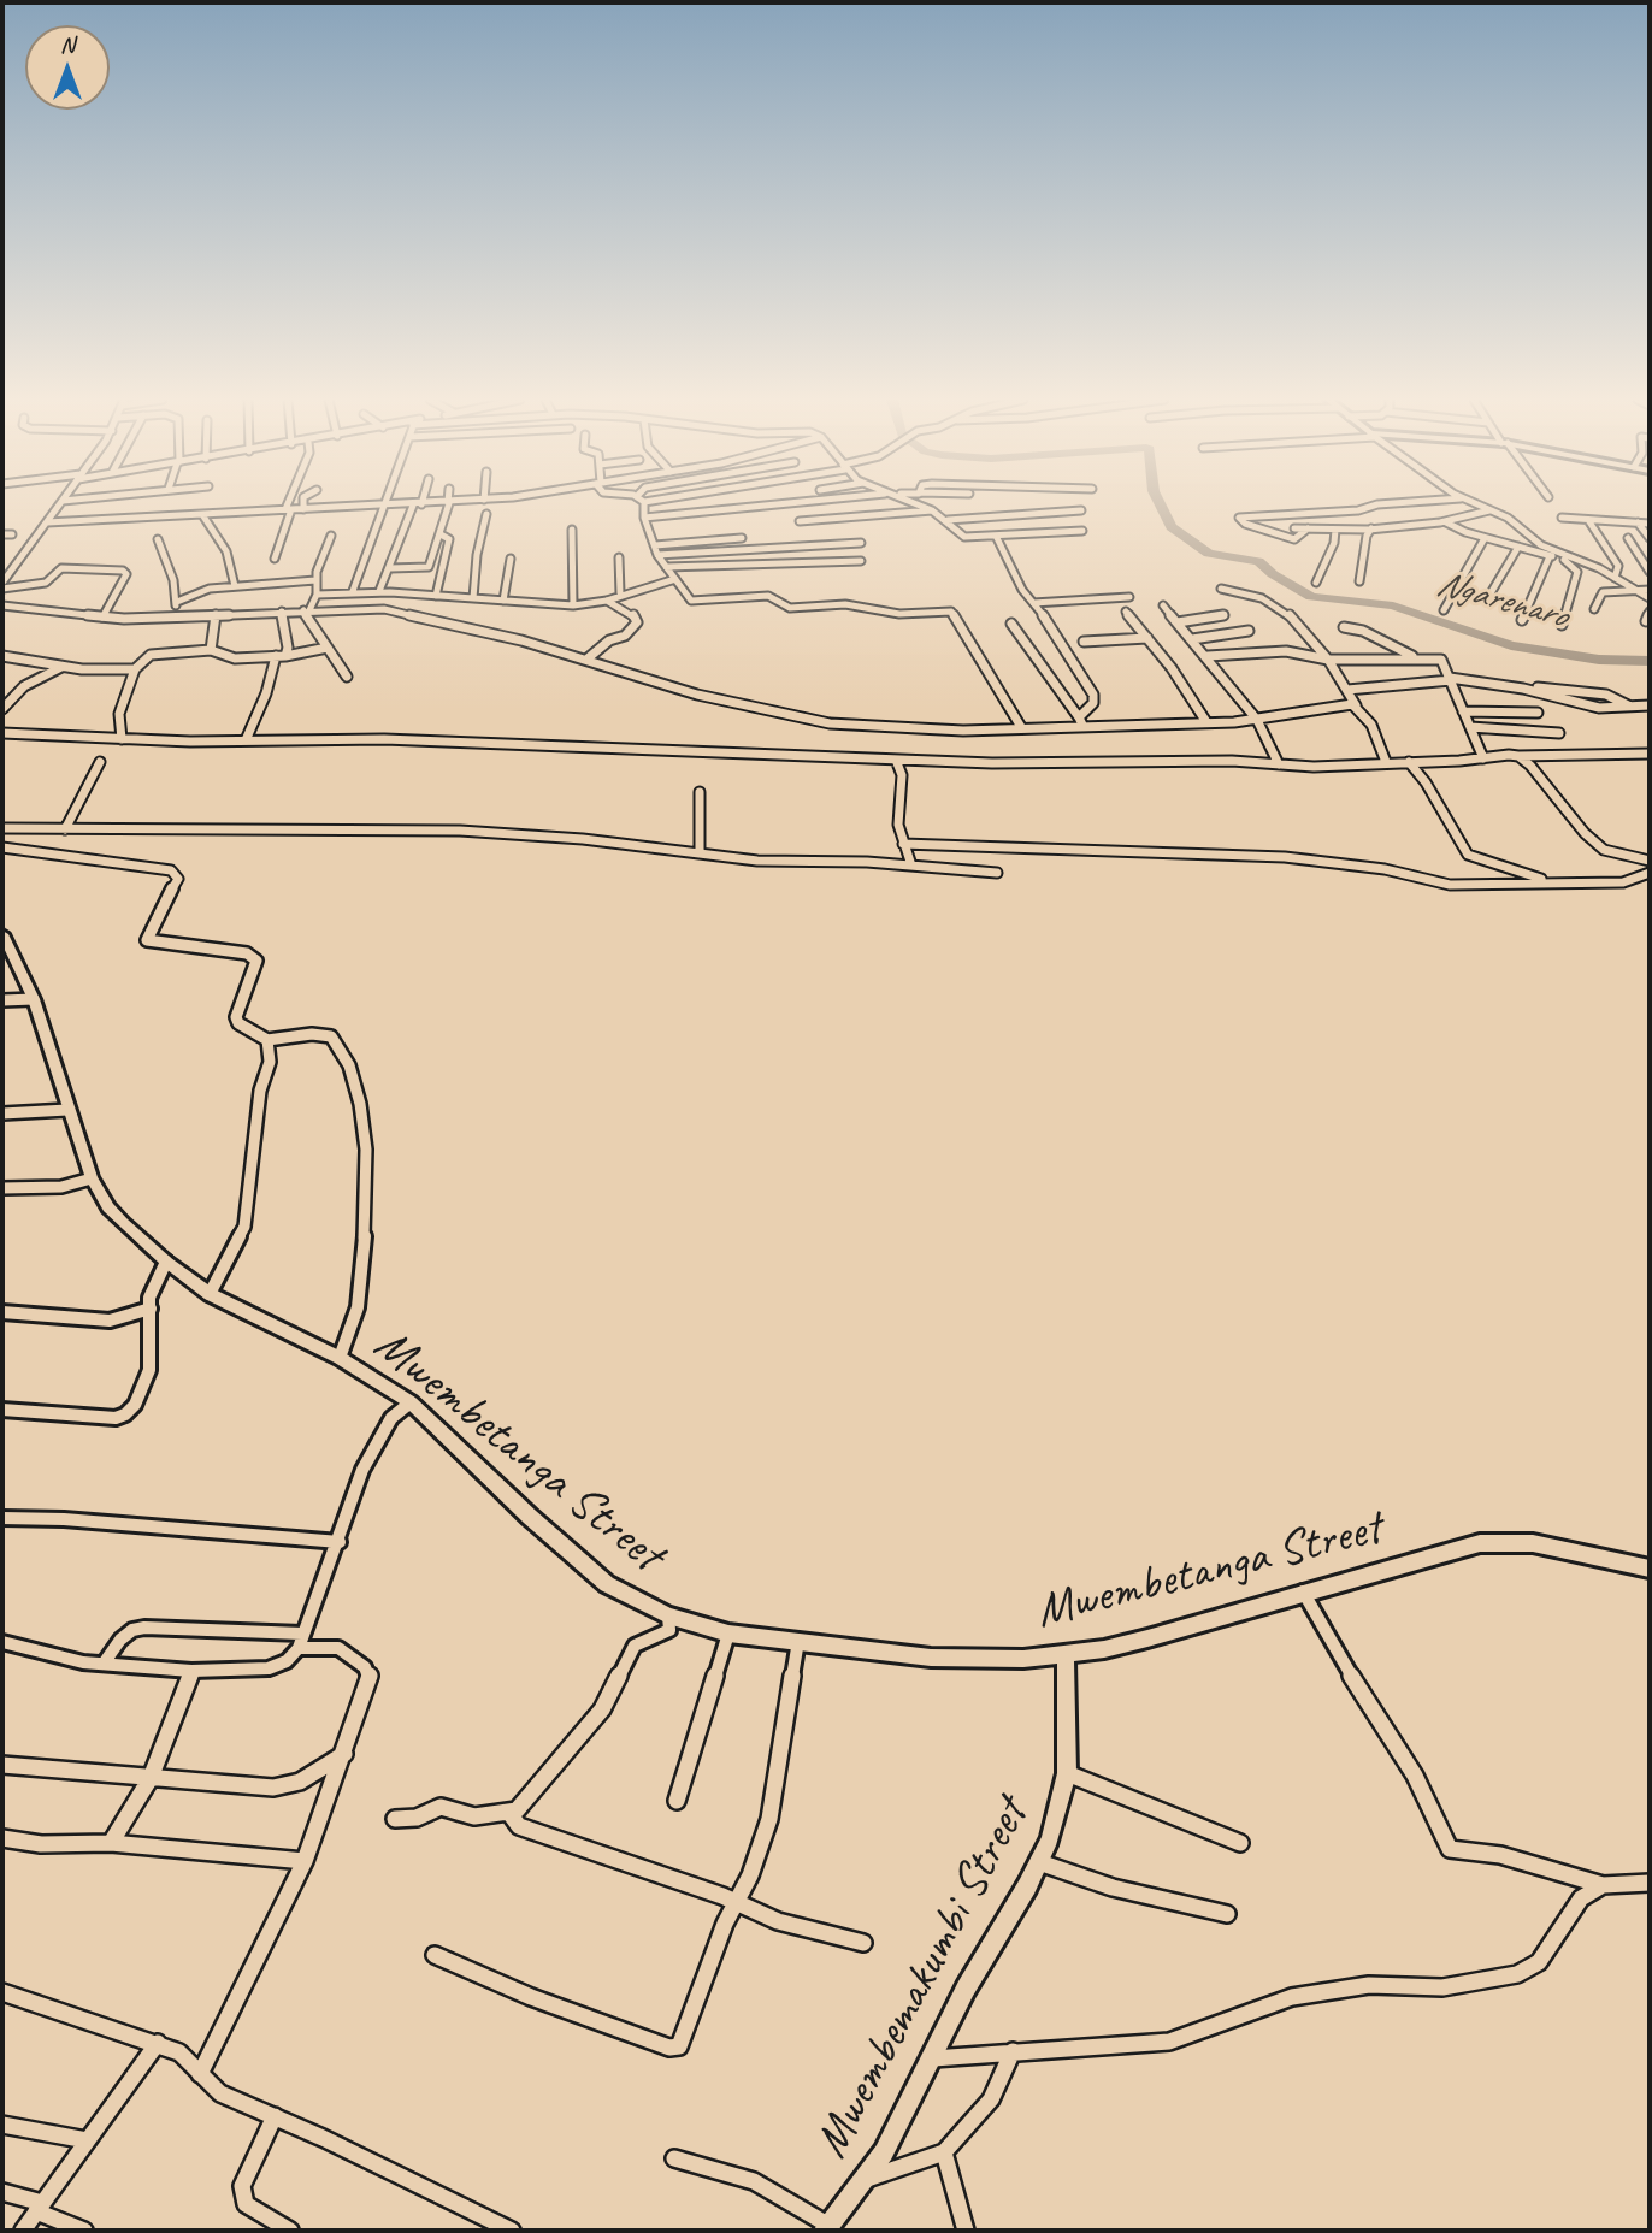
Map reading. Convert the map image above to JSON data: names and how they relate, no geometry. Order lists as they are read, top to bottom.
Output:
{
  "streets": {
    "street": ["Mwembetanga Street", "Mwembemakumbi Street"]
  },
  "crossings": [
    ["Mwembetanga Street", "Mwembemakumbi Street"]
  ],
  "water": ["Ngarenaro"],
  "north": "top"
}
